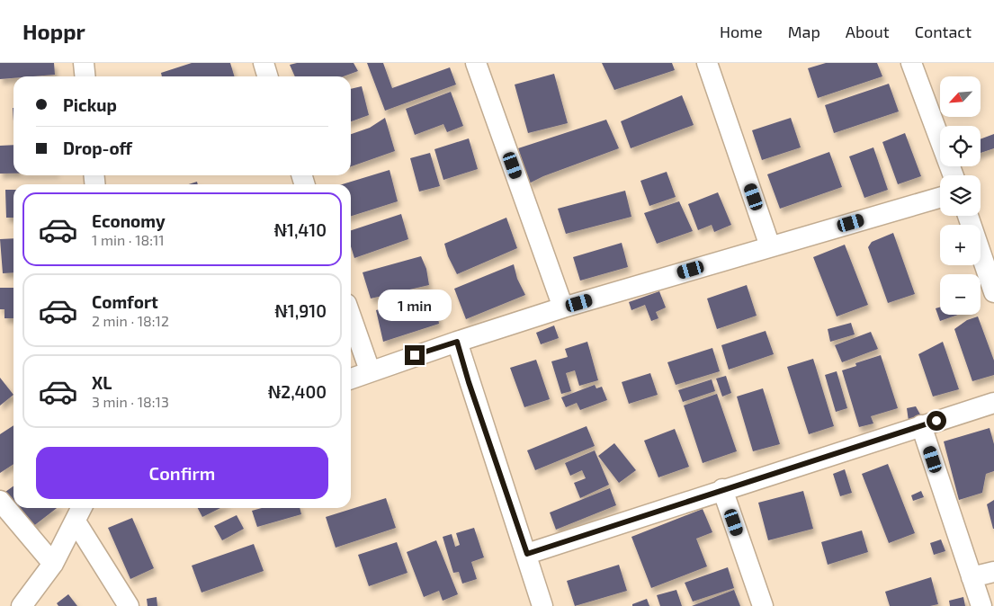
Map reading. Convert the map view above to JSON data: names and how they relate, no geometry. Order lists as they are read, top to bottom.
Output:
{
  "north": "bottom left",
  "page": {
    "header": "Hoppr",
    "nav": [
      "Home",
      "Map",
      "About",
      "Contact"
    ],
    "map_buttons": ["+", "−"],
    "banner": ["Pickup", "Drop-off"],
    "list": [
      {
        "name": "Economy",
        "note": "1 min · 18:11",
        "value": "₦1,410"
      },
      {
        "name": "Comfort",
        "note": "2 min · 18:12",
        "value": "₦1,910"
      },
      {
        "name": "XL",
        "note": "3 min · 18:13",
        "value": "₦2,400"
      }
    ],
    "bubble": "1 min",
    "buttons": "Confirm"
  }
}
